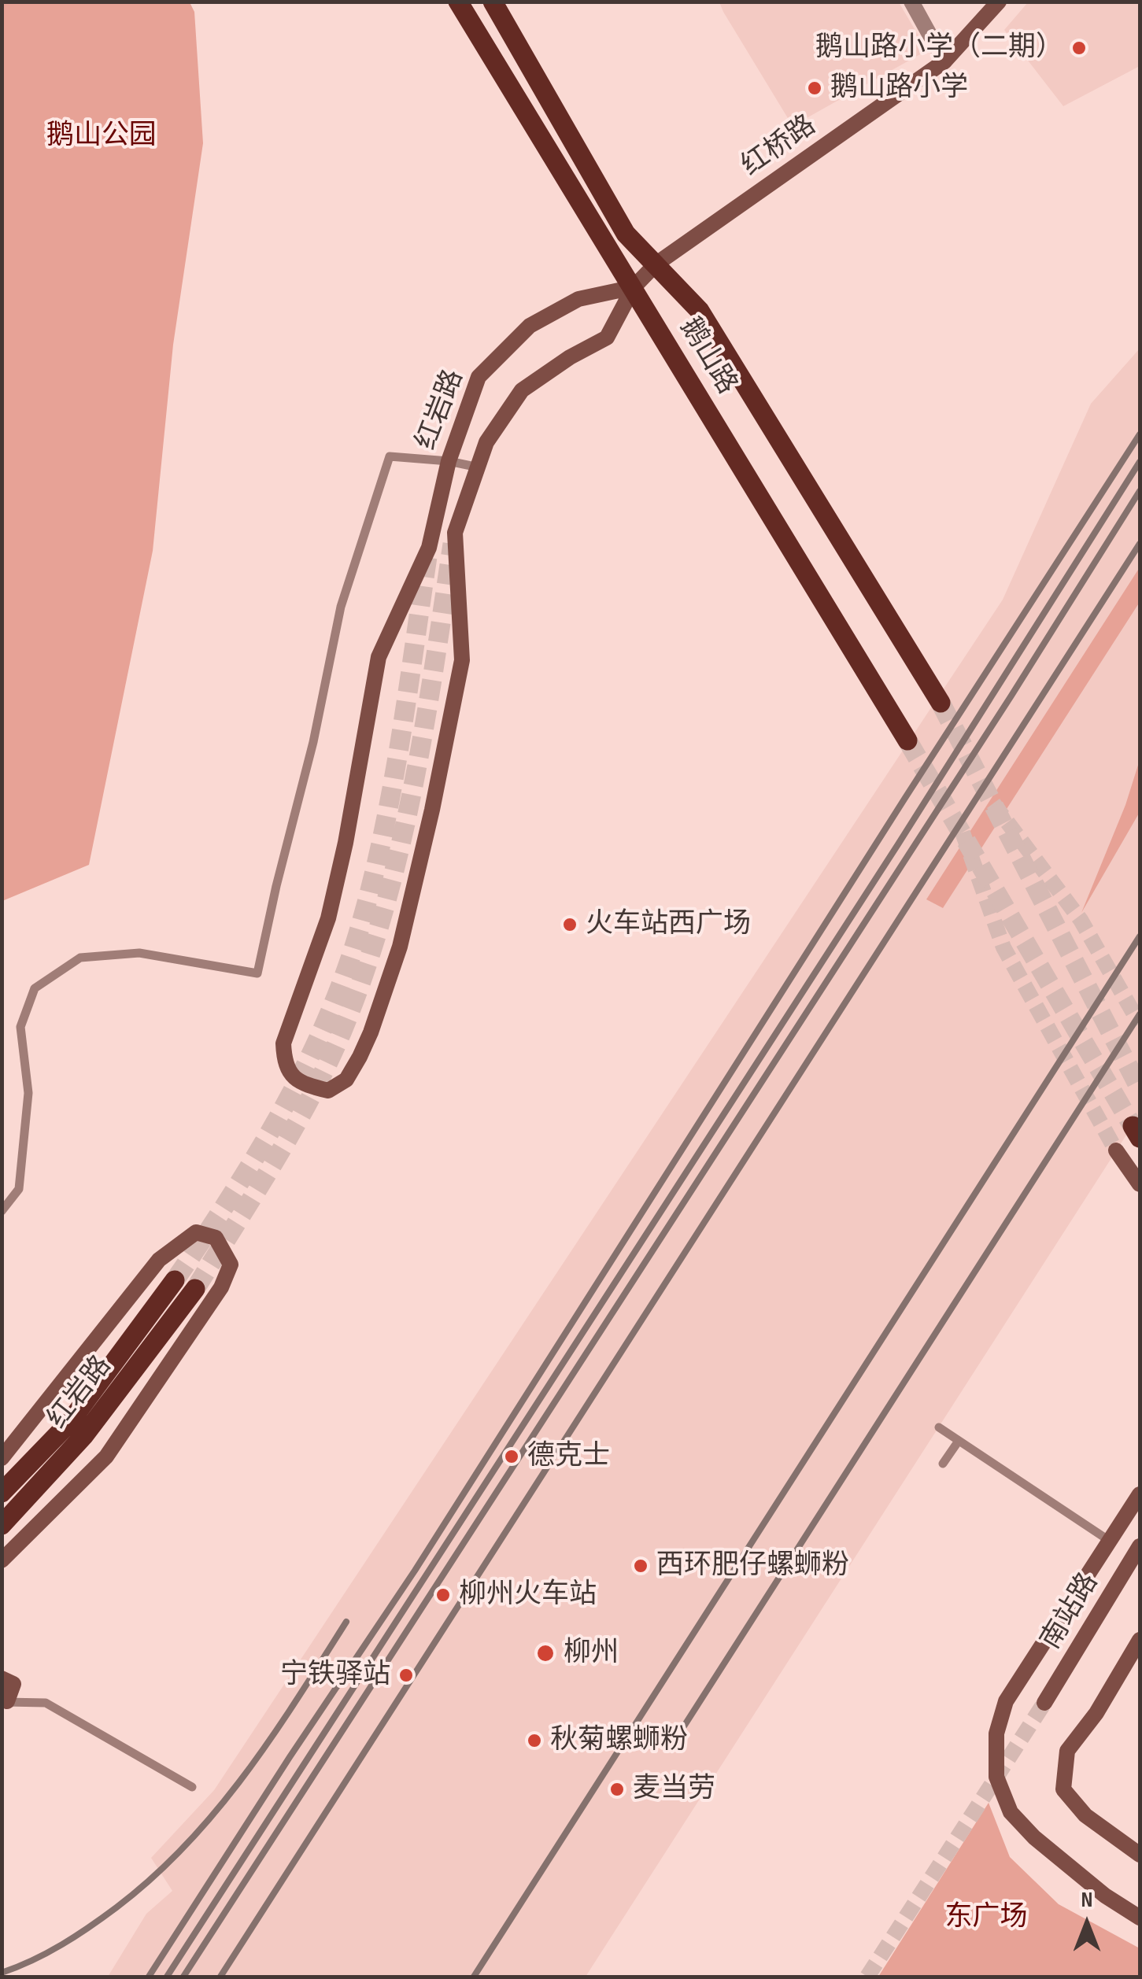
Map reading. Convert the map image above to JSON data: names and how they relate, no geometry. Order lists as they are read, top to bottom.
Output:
{
  "streets": {
    "main road": ["鹅山路", "红岩路"],
    "street": ["红桥路", "南站路"]
  },
  "crossings": [
    ["红桥路", "鹅山路"],
    ["红桥路", "红岩路"],
    ["鹅山路", "红岩路"]
  ],
  "parks": ["鹅山公园", "东广场"],
  "places": [
    "鹅山路小学（二期）",
    "鹅山路小学",
    "火车站西广场",
    "德克士",
    "西环肥仔螺蛳粉",
    "柳州火车站",
    "柳州",
    "宁铁驿站",
    "秋菊螺蛳粉",
    "麦当劳"
  ],
  "north": "top"
}
